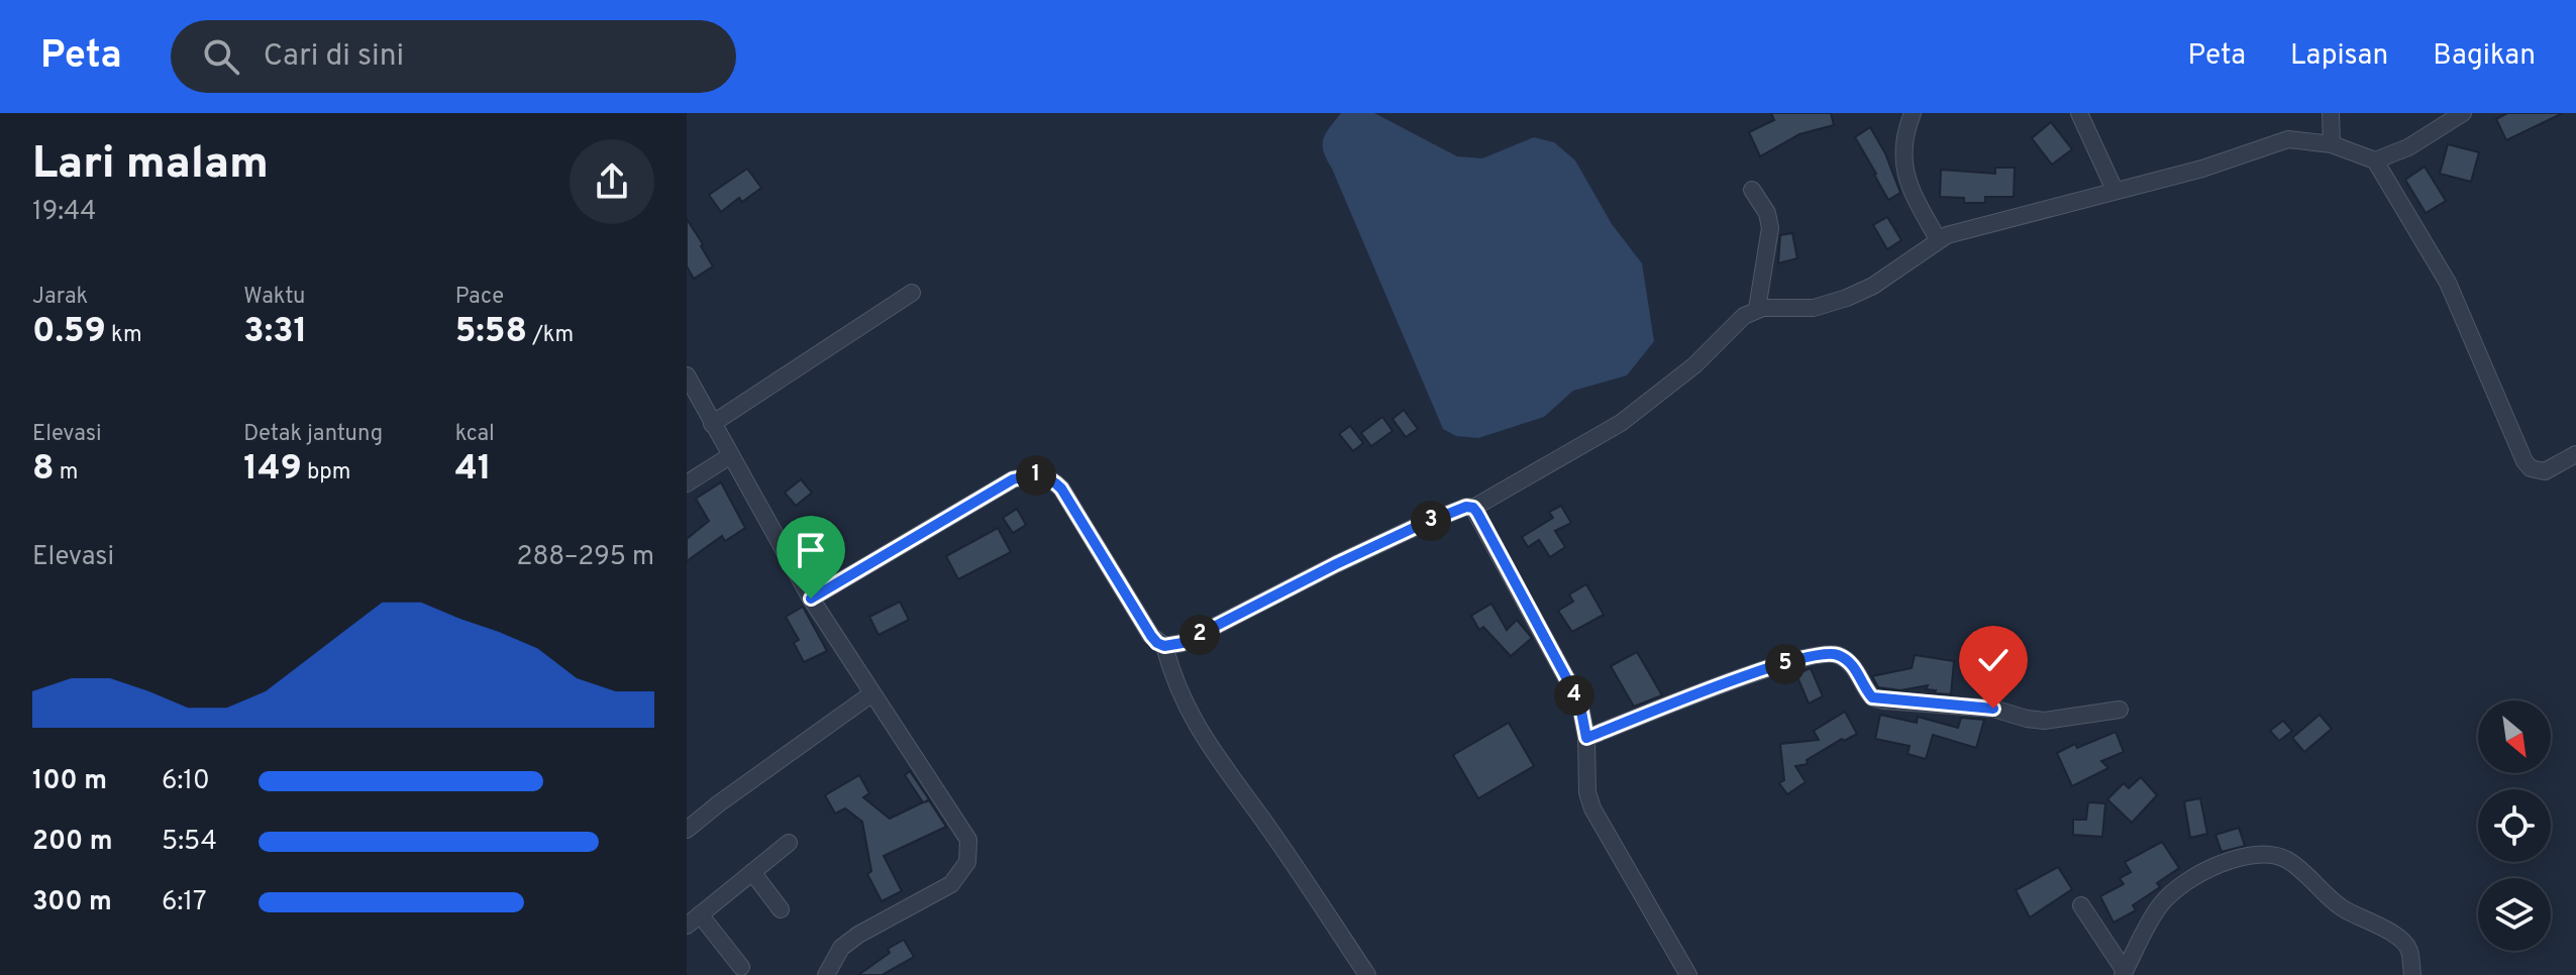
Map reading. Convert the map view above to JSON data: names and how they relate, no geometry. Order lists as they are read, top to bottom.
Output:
{
  "north": "bottom right",
  "page": {
    "header": "Peta",
    "search": "Cari di sini",
    "nav": ["Peta", "Lapisan", "Bagikan"],
    "heading": ["Lari malam", "19:44"],
    "stats": [
      ["Jarak", "0.59 km"],
      ["Waktu", "3:31"],
      ["Pace", "5:58 /km"],
      ["Elevasi", "8 m"],
      ["Detak jantung", "149 bpm"],
      ["kcal", "41"]
    ],
    "pins": [
      "1",
      "3",
      "2",
      "5",
      "4"
    ],
    "chart": ["Elevasi", "288–295 m"],
    "list": [
      {
        "name": "100 m",
        "note": "6:10"
      },
      {
        "name": "200 m",
        "note": "5:54"
      },
      {
        "name": "300 m",
        "note": "6:17"
      }
    ]
  }
}
